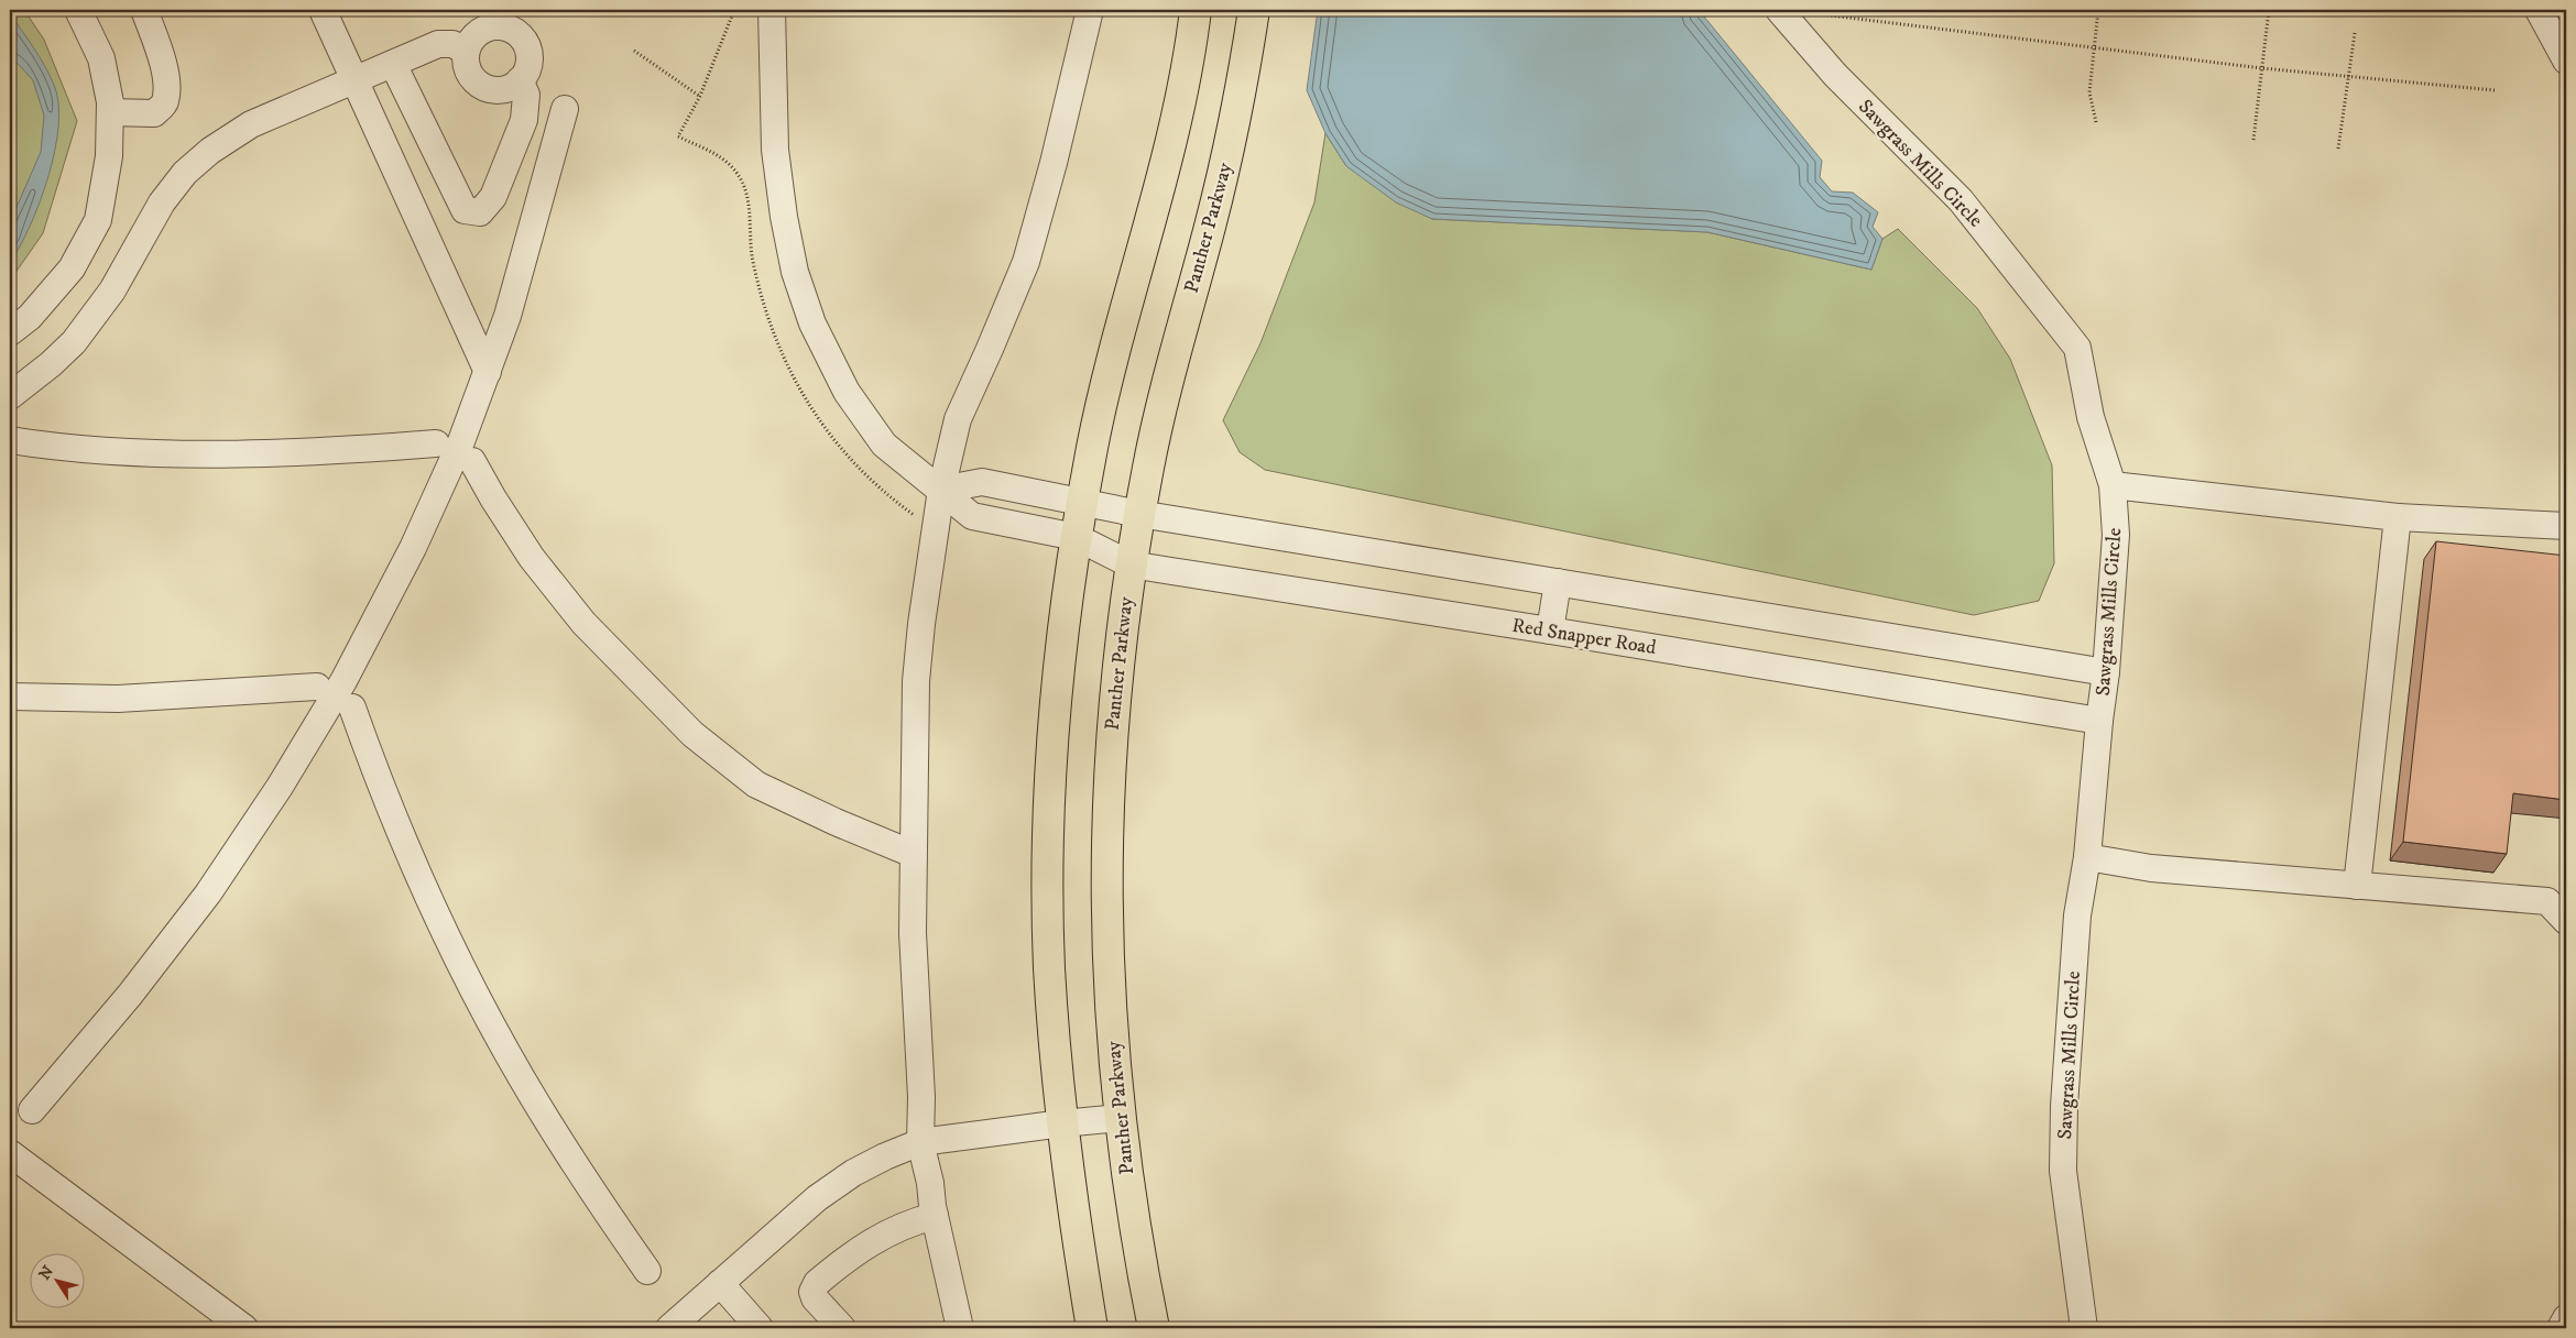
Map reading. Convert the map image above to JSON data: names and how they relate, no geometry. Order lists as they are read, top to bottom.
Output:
{
  "streets": {
    "main road": ["Panther Parkway"],
    "street": ["Sawgrass Mills Circle", "Red Snapper Road"]
  },
  "crossings": [
    ["Sawgrass Mills Circle", "Red Snapper Road"],
    ["Panther Parkway", "Red Snapper Road"]
  ],
  "north": "top left"
}
